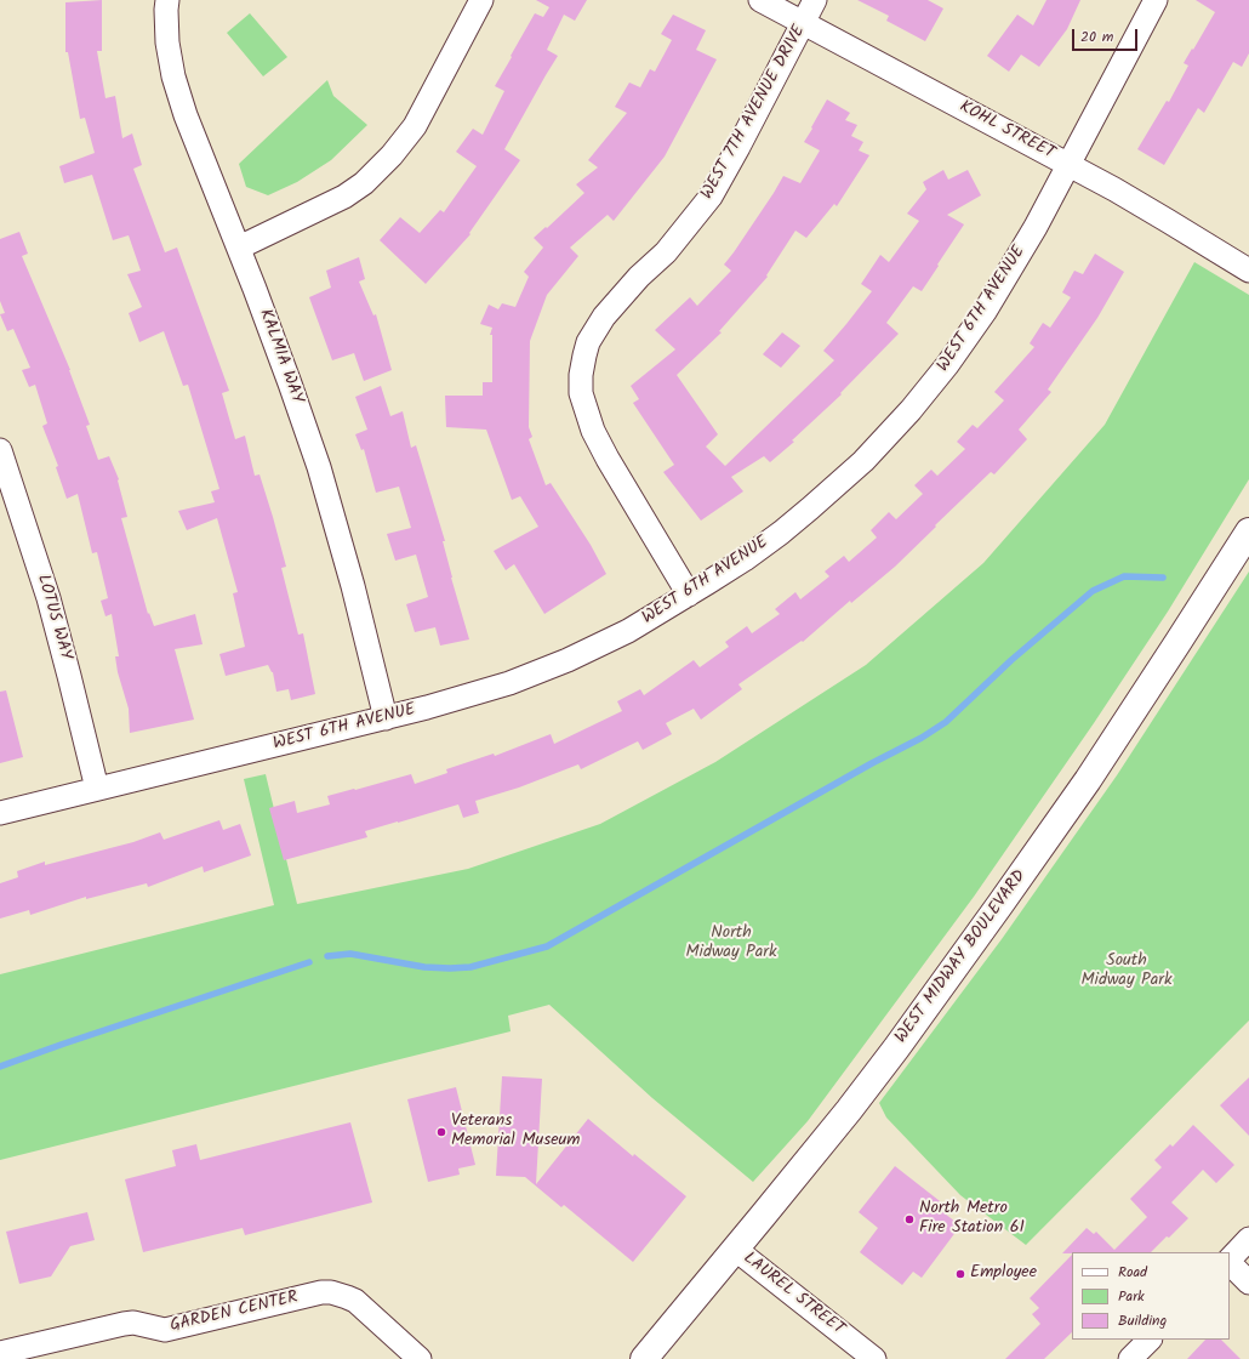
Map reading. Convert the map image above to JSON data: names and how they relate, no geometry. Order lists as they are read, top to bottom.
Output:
{
  "streets": {
    "main road": ["WEST MIDWAY BOULEVARD"],
    "street": [
      "WEST 7TH AVENUE DRIVE",
      "KOHL STREET",
      "WEST 6TH AVENUE",
      "KALMIA WAY",
      "LOTUS WAY",
      "LAUREL STREET",
      "GARDEN CENTER"
    ]
  },
  "crossings": [
    ["WEST 7TH AVENUE DRIVE", "KOHL STREET"],
    ["WEST 7TH AVENUE DRIVE", "WEST 6TH AVENUE"],
    ["KOHL STREET", "WEST 6TH AVENUE"],
    ["WEST 6TH AVENUE", "KALMIA WAY"],
    ["WEST 6TH AVENUE", "LOTUS WAY"],
    ["WEST MIDWAY BOULEVARD", "LAUREL STREET"]
  ],
  "parks": ["North Midway Park", "South Midway Park"],
  "places": ["Veterans Memorial Museum", "North Metro Fire Station 61", "Employee"],
  "legend": ["Road", "Park", "Building"],
  "scale_bar": "20 m"
}
